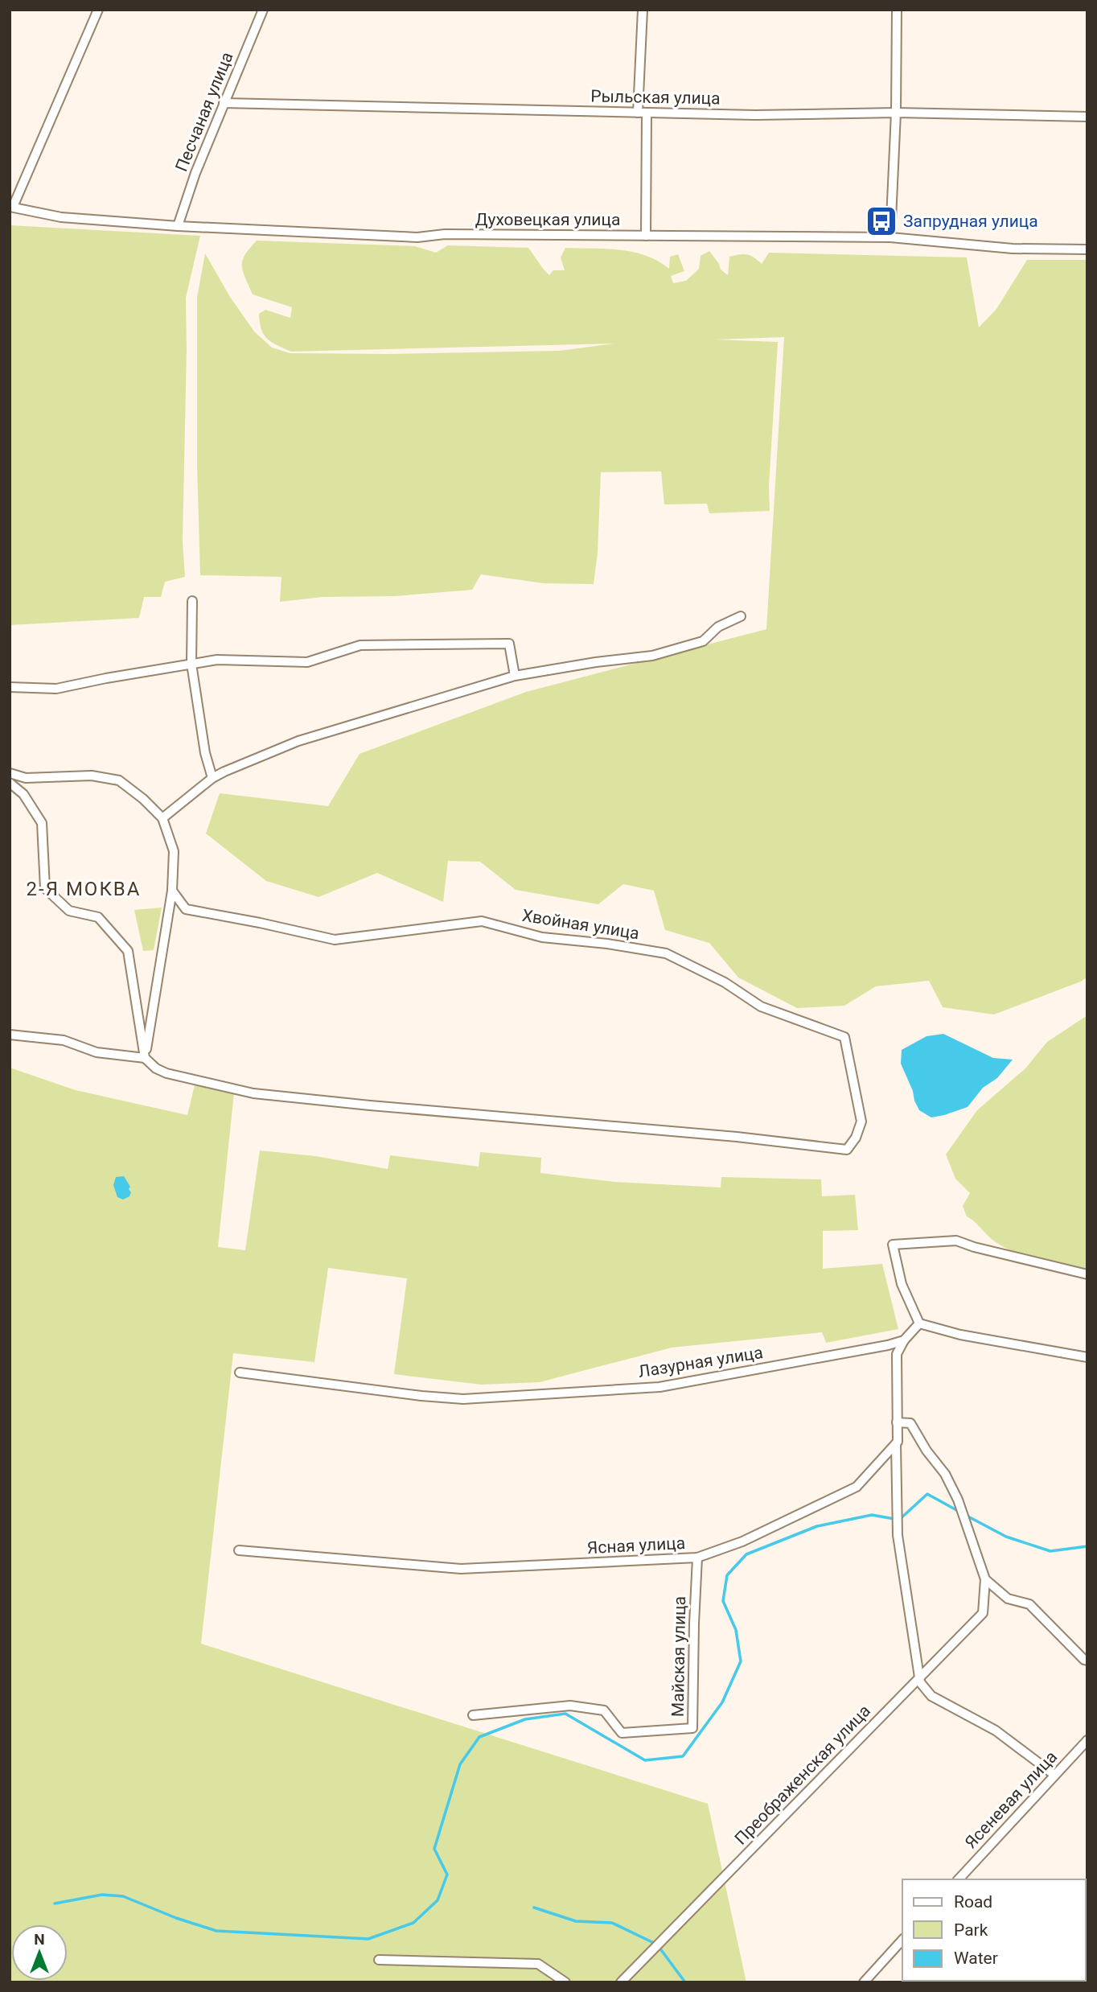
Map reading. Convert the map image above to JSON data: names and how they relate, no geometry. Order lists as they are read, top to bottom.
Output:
{
  "streets": {
    "street": [
      "Рыльская улица",
      "Песчаная улица",
      "Духовецкая улица",
      "Хвойная улица",
      "Лазурная улица",
      "Ясная улица",
      "Майская улица",
      "Преображенская улица",
      "Ясеневая улица"
    ]
  },
  "crossings": [
    ["Рыльская улица", "Песчаная улица"],
    ["Песчаная улица", "Духовецкая улица"],
    ["Ясная улица", "Майская улица"]
  ],
  "districts": ["2-Я МОКВА"],
  "places": {
    "bus stop": ["Запрудная улица"]
  },
  "legend": ["Road", "Park", "Water"],
  "north": "top"
}
